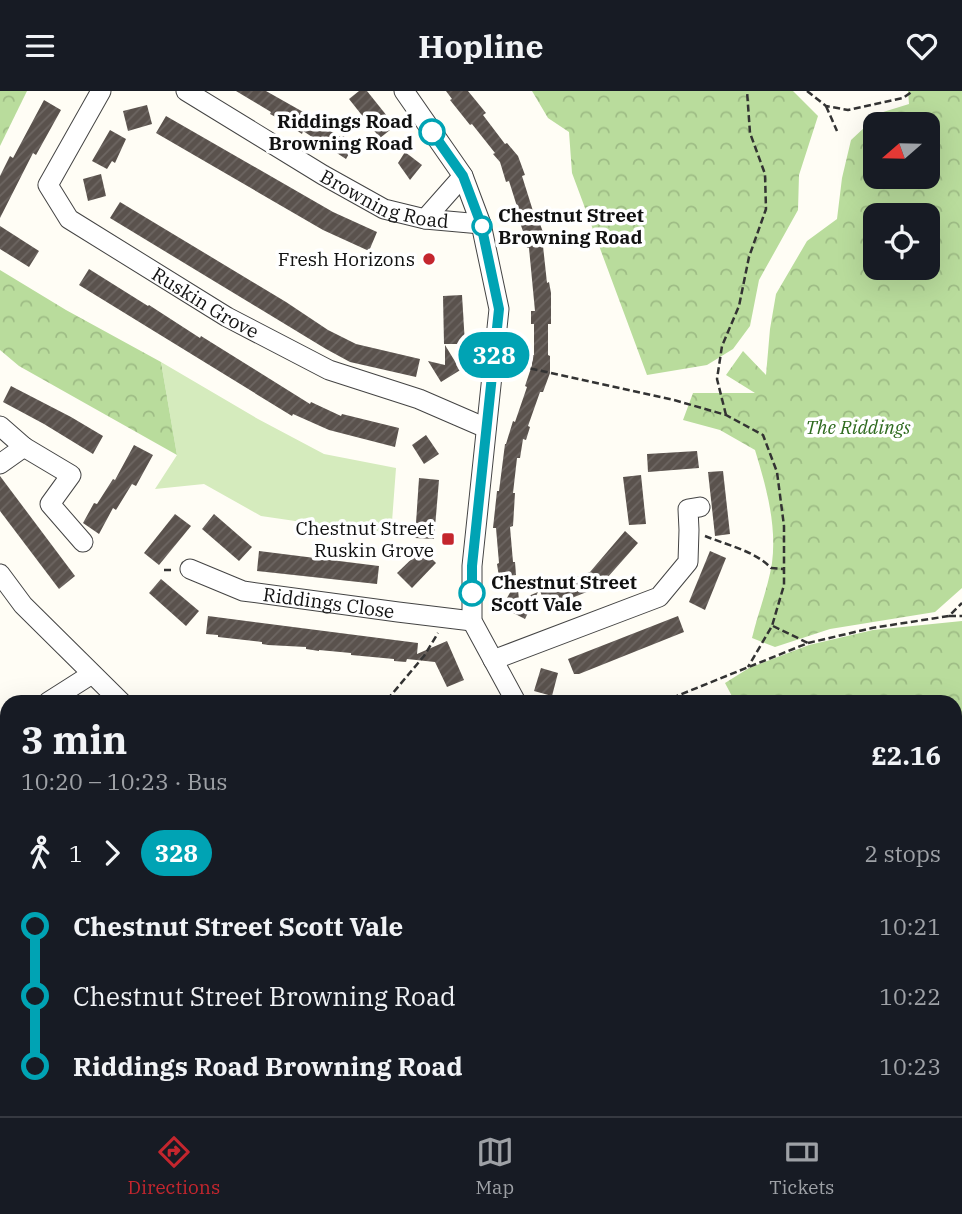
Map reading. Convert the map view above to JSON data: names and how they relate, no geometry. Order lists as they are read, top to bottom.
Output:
{
  "streets": {
    "street": ["Browning Road", "Ruskin Grove", "Riddings Close"]
  },
  "parks": ["The Riddings"],
  "places": {
    "other": [
      "Riddings Road Browning Road",
      "Chestnut Street Browning Road",
      "Fresh Horizons",
      "Chestnut Street Scott Vale"
    ],
    "transit": ["Chestnut Street Ruskin Grove"]
  },
  "lines": ["bus line 328"],
  "north": "left",
  "page": {
    "header": "Hopline",
    "on_map": "328",
    "heading": ["3 min", "10:20 – 10:23 · Bus", "£2.16"],
    "legs": ["1", "328", "2 stops"],
    "list": [
      {
        "name": "Chestnut Street Scott Vale",
        "value": "10:21"
      },
      {
        "name": "Chestnut Street Browning Road",
        "value": "10:22"
      },
      {
        "name": "Riddings Road Browning Road",
        "value": "10:23"
      }
    ],
    "tabs": ["Directions", "Map", "Tickets"]
  }
}
